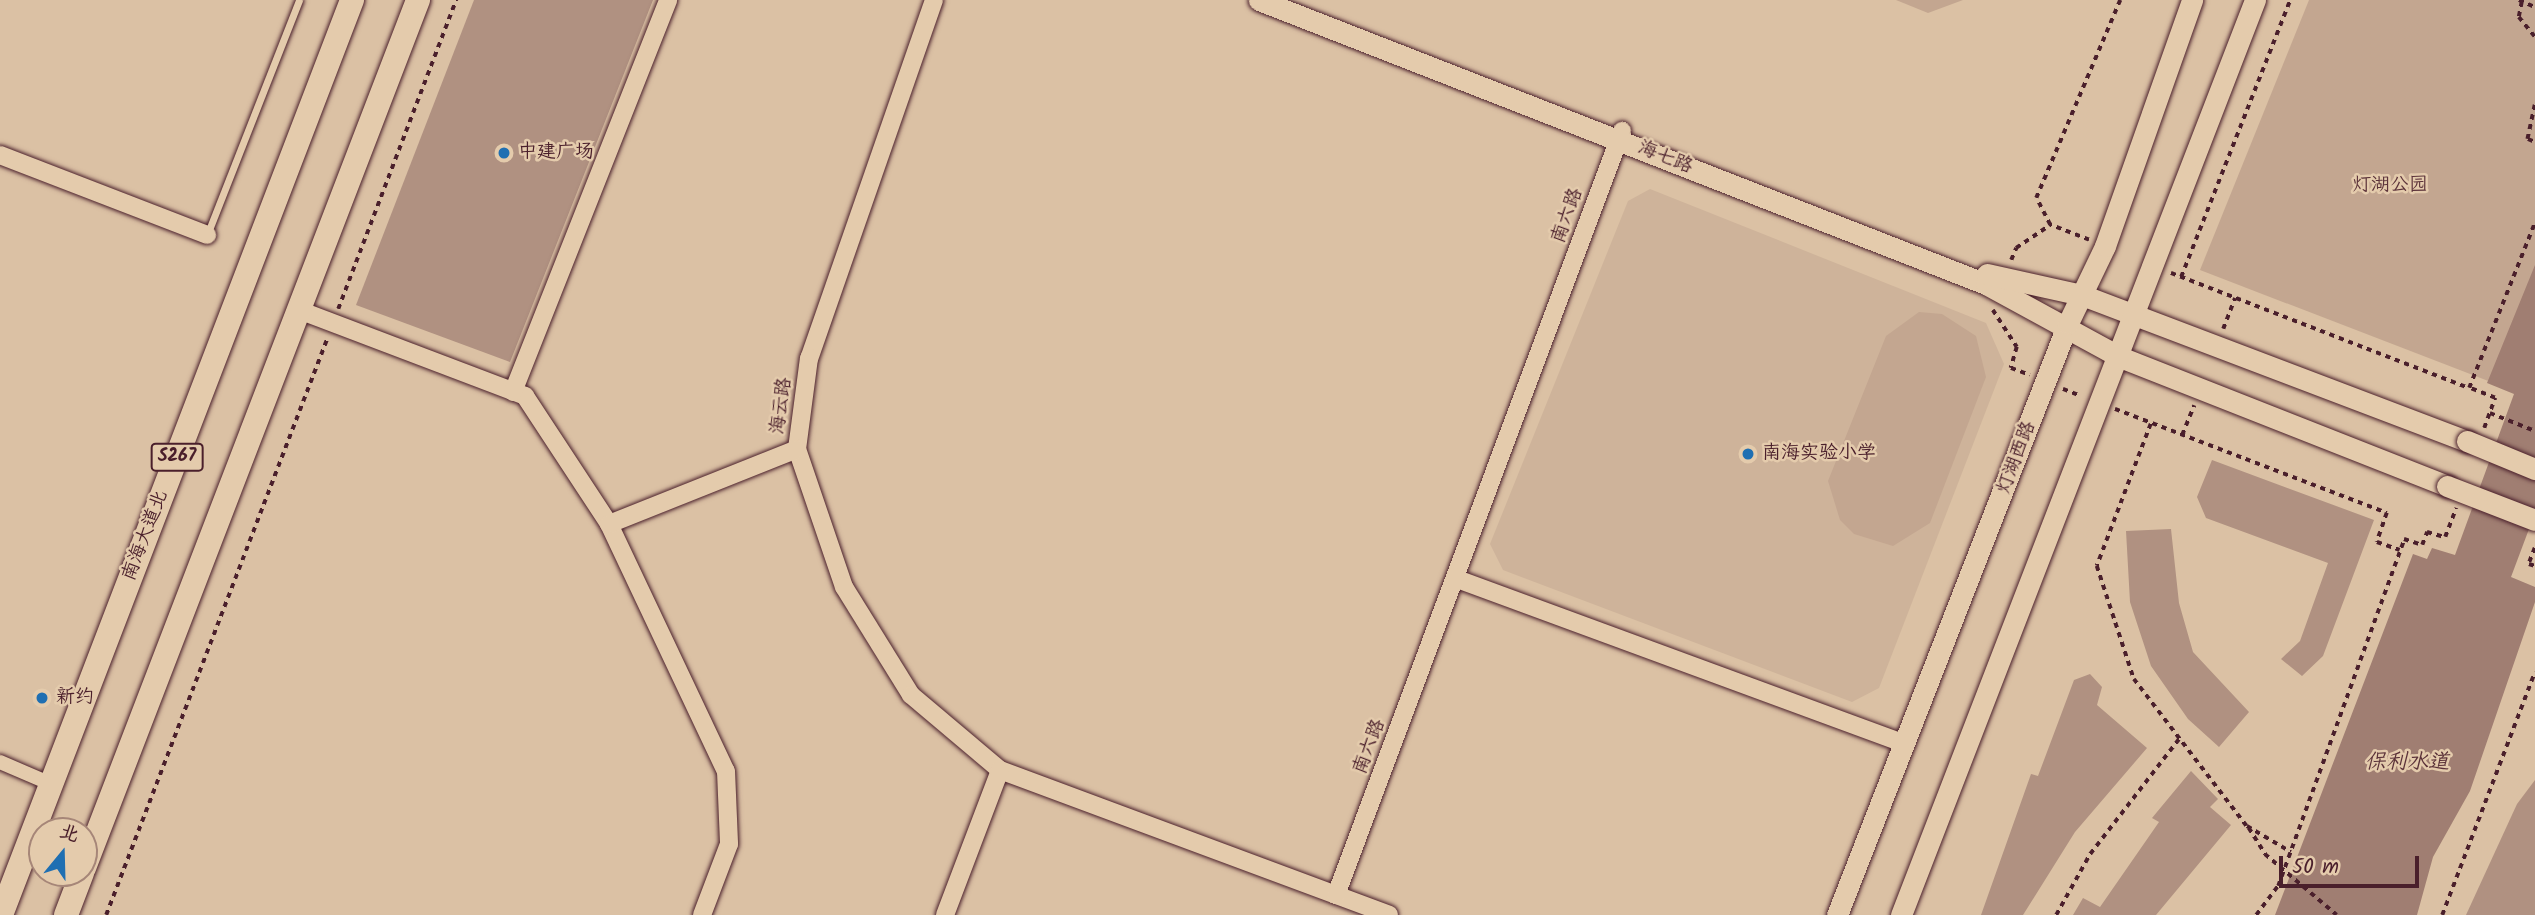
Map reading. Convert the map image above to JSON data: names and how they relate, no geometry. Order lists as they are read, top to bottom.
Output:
{
  "streets": {
    "highway": ["S267", "南海大道北"],
    "main road": ["海七路", "灯湖西路"],
    "street": ["南六路", "海云路"]
  },
  "crossings": [
    ["海七路", "南六路"],
    ["海七路", "灯湖西路"]
  ],
  "water": ["保利水道"],
  "parks": ["灯湖公园"],
  "places": ["中建广场", "南海实验小学", "新约"],
  "scale_bar": "50 m",
  "north": "top"
}
